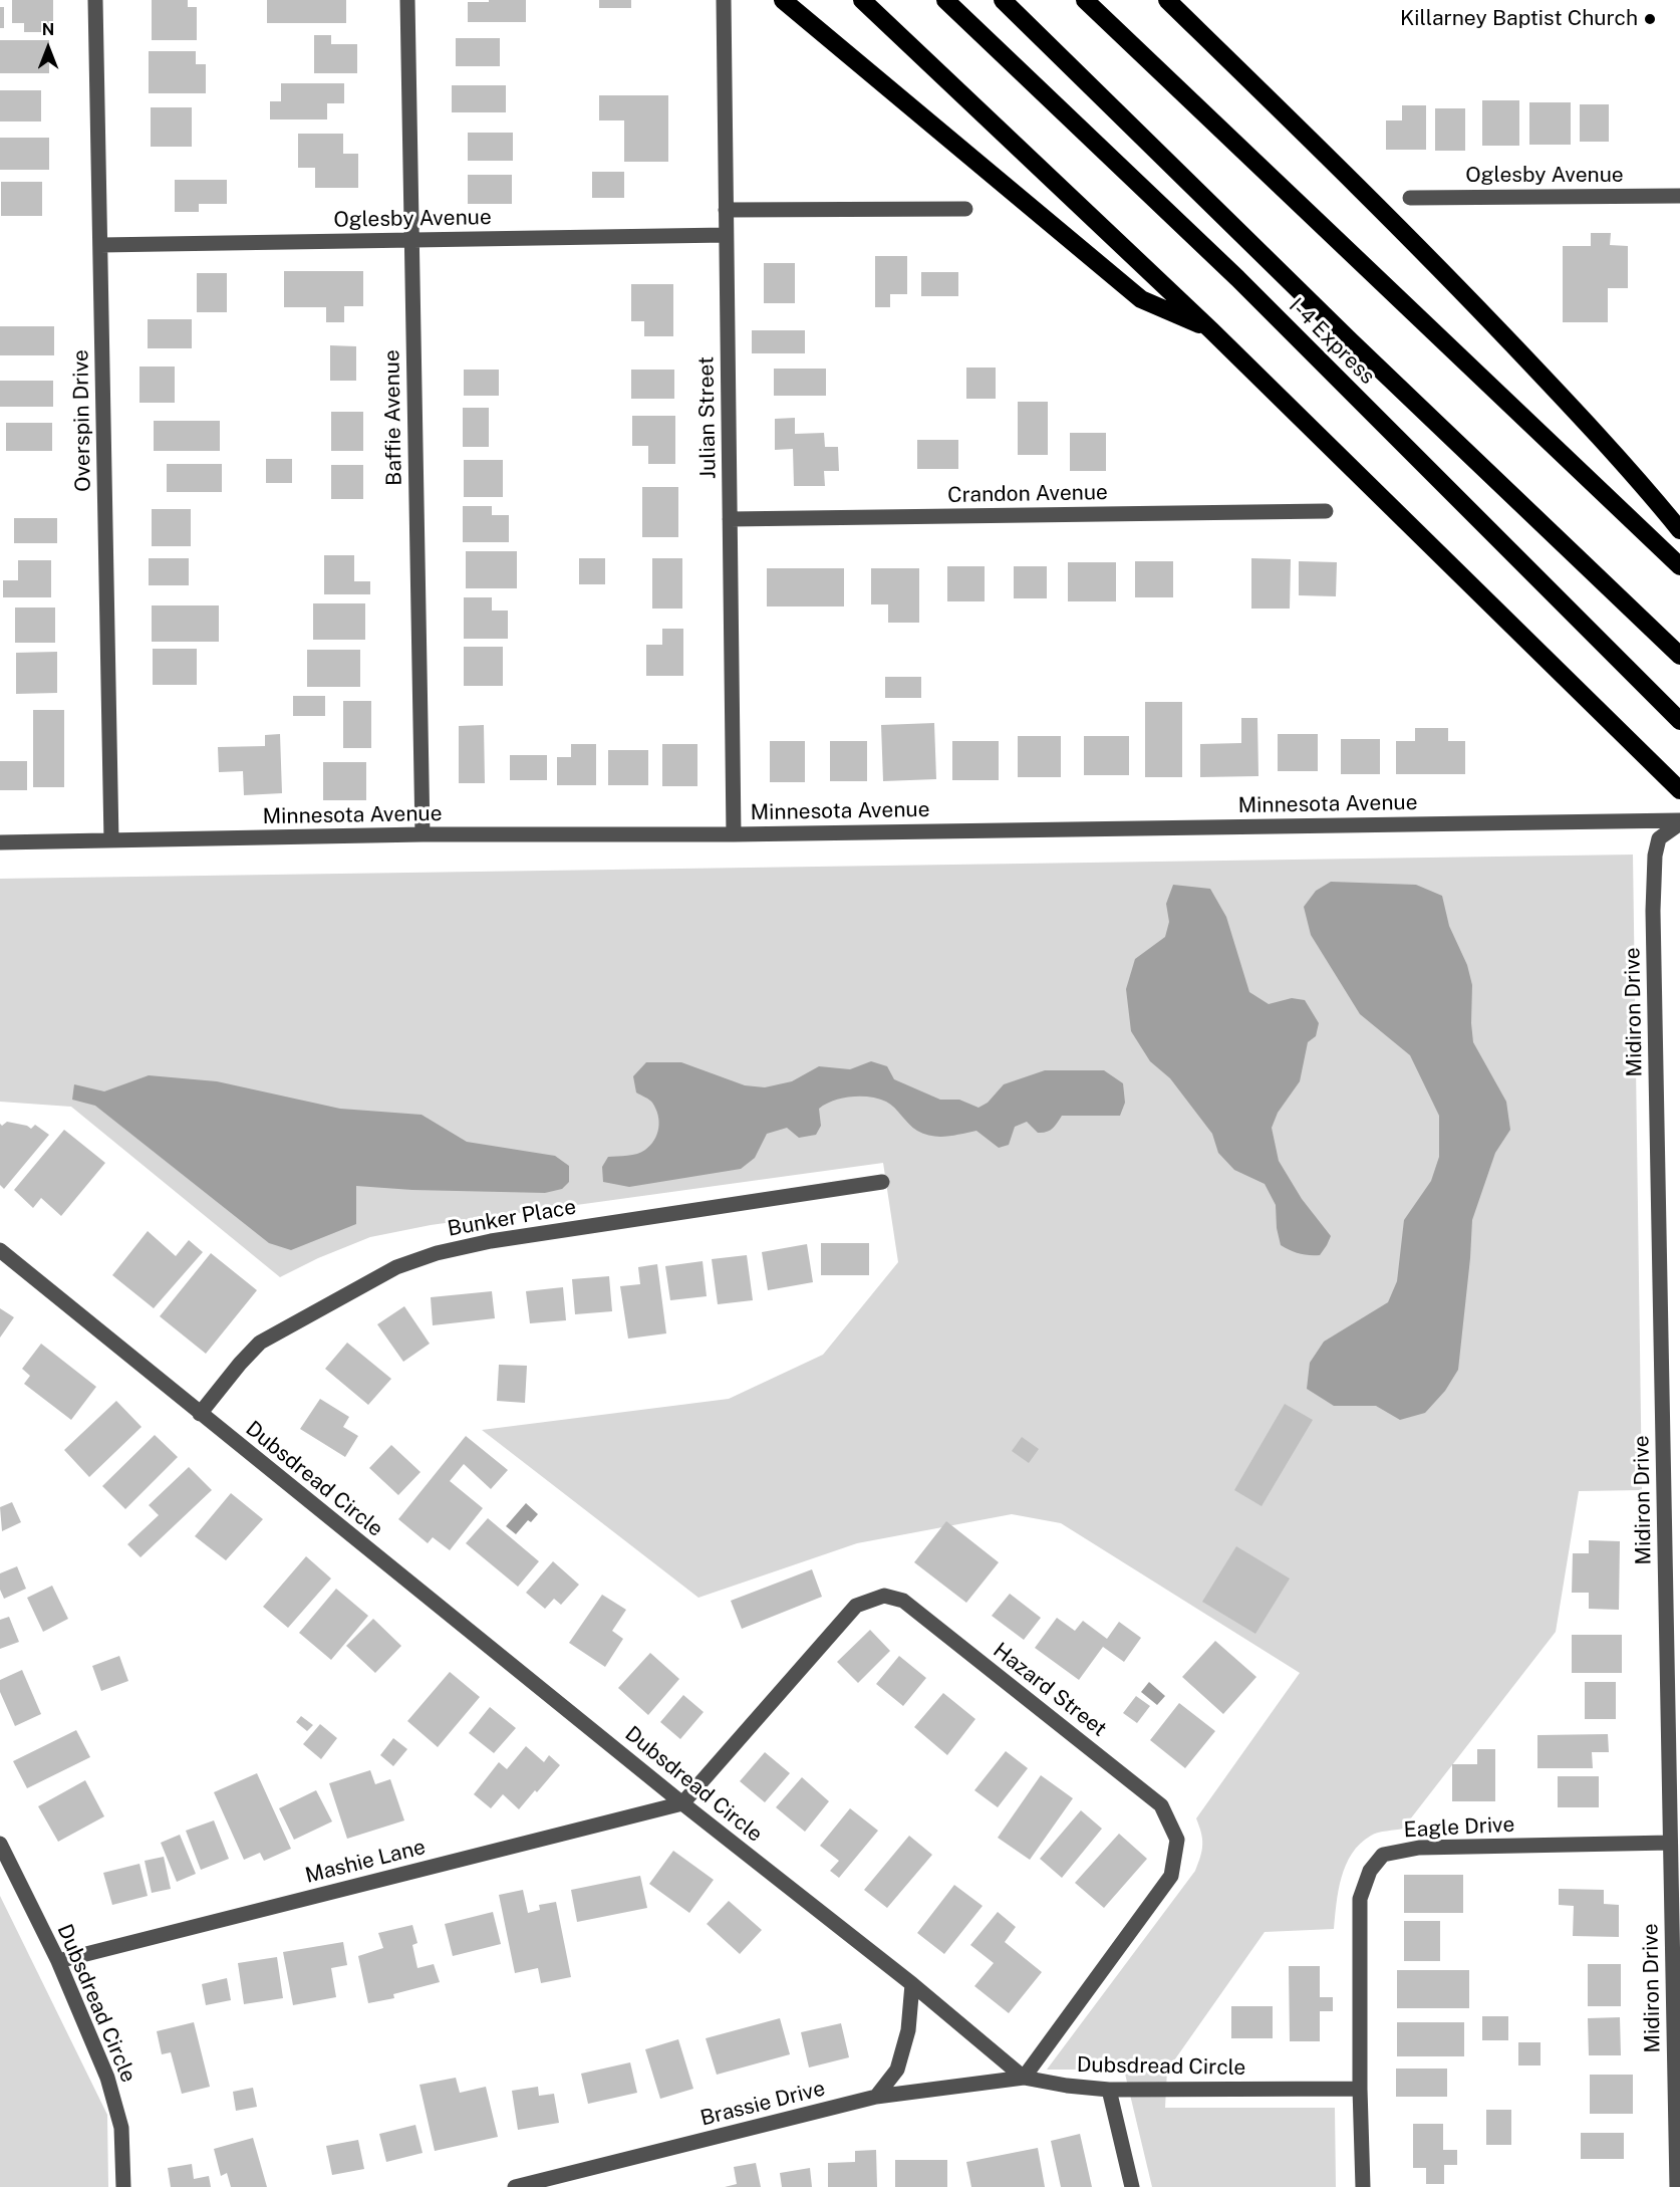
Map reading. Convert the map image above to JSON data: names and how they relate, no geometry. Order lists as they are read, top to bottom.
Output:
{
  "streets": {
    "highway": ["I-4 Express"],
    "street": [
      "Oglesby Avenue",
      "Baffie Avenue",
      "Julian Street",
      "Overspin Drive",
      "Crandon Avenue",
      "Minnesota Avenue",
      "Midiron Drive",
      "Bunker Place",
      "Dubsdread Circle",
      "Hazard Street",
      "Eagle Drive",
      "Mashie Lane",
      "Brassie Drive"
    ]
  },
  "crossings": [
    ["Oglesby Avenue", "Baffie Avenue"],
    ["Oglesby Avenue", "Julian Street"],
    ["Oglesby Avenue", "Overspin Drive"],
    ["Baffie Avenue", "Minnesota Avenue"],
    ["Julian Street", "Crandon Avenue"],
    ["Julian Street", "Minnesota Avenue"],
    ["Overspin Drive", "Minnesota Avenue"],
    ["Minnesota Avenue", "Midiron Drive"],
    ["Midiron Drive", "Eagle Drive"],
    ["Bunker Place", "Dubsdread Circle"],
    ["Dubsdread Circle", "Hazard Street"],
    ["Dubsdread Circle", "Eagle Drive"],
    ["Dubsdread Circle", "Mashie Lane"],
    ["Dubsdread Circle", "Brassie Drive"],
    ["Hazard Street", "Mashie Lane"],
    ["Hazard Street", "Brassie Drive"]
  ],
  "places": ["Killarney Baptist Church"],
  "north": "top"
}
